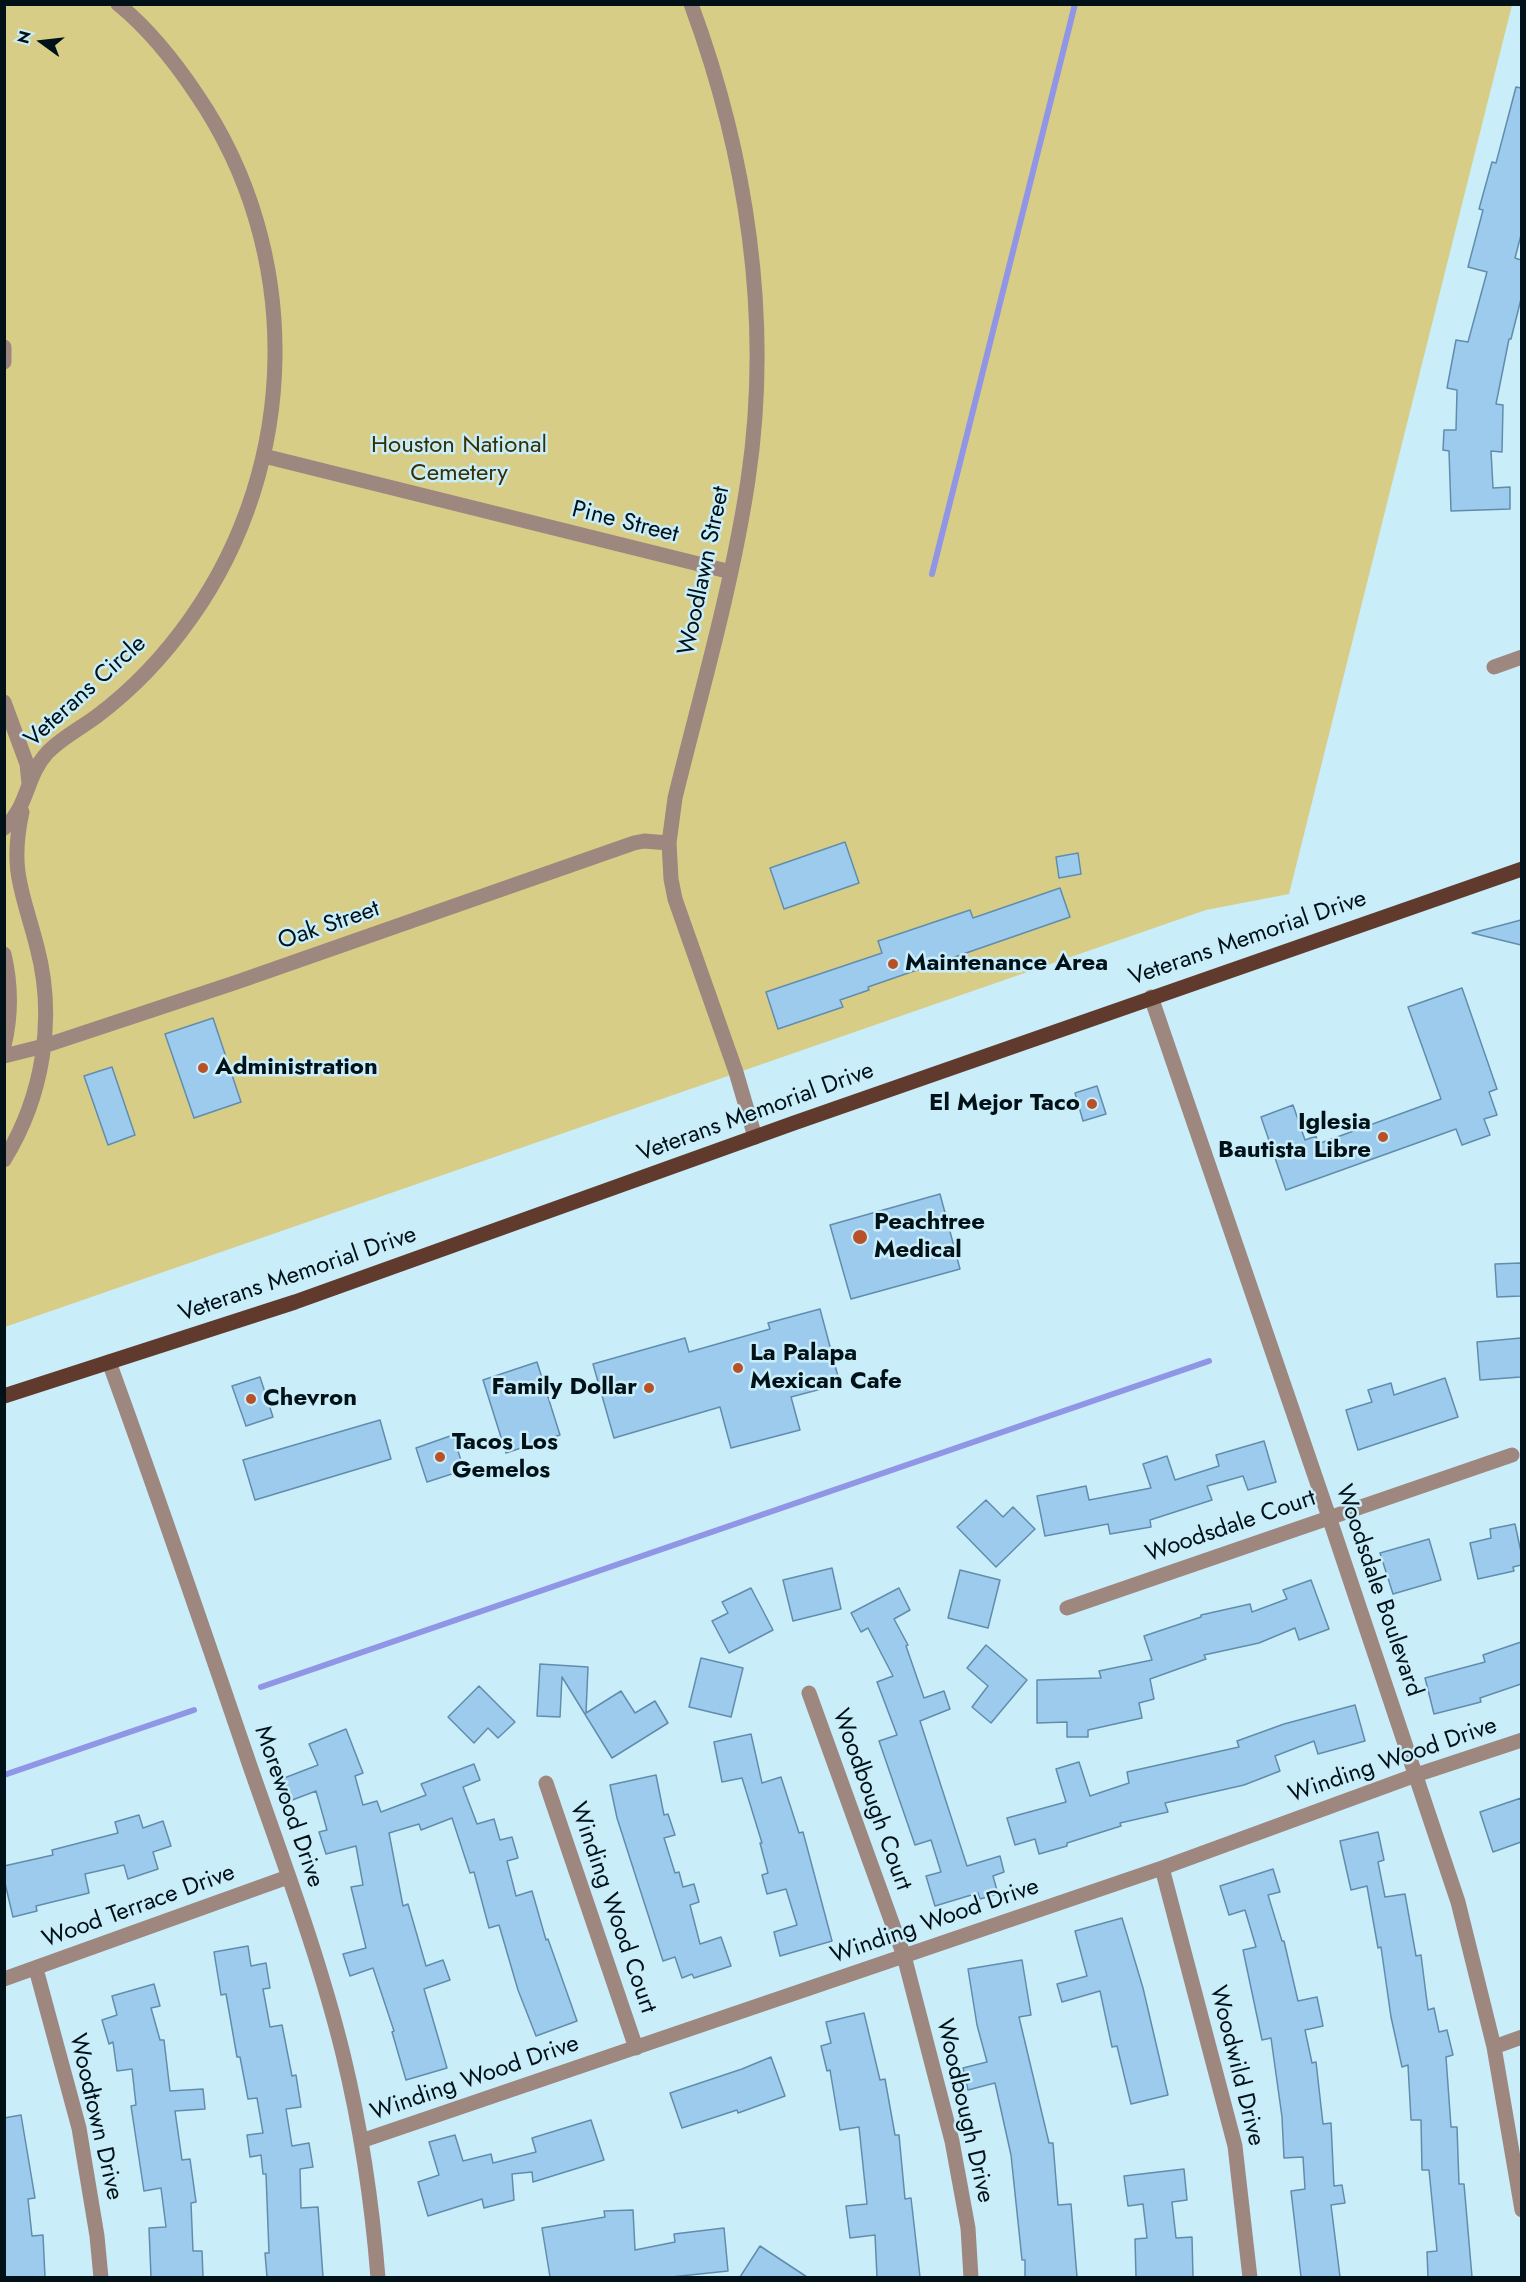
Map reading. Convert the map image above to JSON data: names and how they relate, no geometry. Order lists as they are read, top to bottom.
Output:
{
  "streets": {
    "main road": ["Veterans Memorial Drive"],
    "street": [
      "Pine Street",
      "Woodlawn Street",
      "Veterans Circle",
      "Oak Street",
      "Woodsdale Court",
      "Woodsdale Boulevard",
      "Winding Wood Drive",
      "Woodbough Court",
      "Morewood Drive",
      "Wood Terrace Drive",
      "Winding Wood Court",
      "Woodwild Drive",
      "Woodbough Drive",
      "Woodtown Drive"
    ]
  },
  "crossings": [
    ["Pine Street", "Woodlawn Street"],
    ["Pine Street", "Veterans Circle"],
    ["Woodlawn Street", "Oak Street"],
    ["Woodlawn Street", "Veterans Memorial Drive"],
    ["Veterans Memorial Drive", "Woodsdale Boulevard"],
    ["Veterans Memorial Drive", "Morewood Drive"],
    ["Woodsdale Court", "Woodsdale Boulevard"],
    ["Woodsdale Boulevard", "Winding Wood Drive"],
    ["Winding Wood Drive", "Woodbough Court"],
    ["Winding Wood Drive", "Morewood Drive"],
    ["Winding Wood Drive", "Winding Wood Court"],
    ["Winding Wood Drive", "Woodwild Drive"],
    ["Winding Wood Drive", "Woodbough Drive"],
    ["Woodbough Court", "Woodbough Drive"],
    ["Morewood Drive", "Wood Terrace Drive"],
    ["Wood Terrace Drive", "Woodtown Drive"]
  ],
  "parks": ["Houston National Cemetery"],
  "places": [
    "Maintenance Area",
    "Administration",
    "El Mejor Taco",
    "Iglesia Bautista Libre",
    "Peachtree Medical",
    "La Palapa Mexican Cafe",
    "Family Dollar",
    "Chevron",
    "Tacos Los Gemelos"
  ],
  "north": "left"
}
